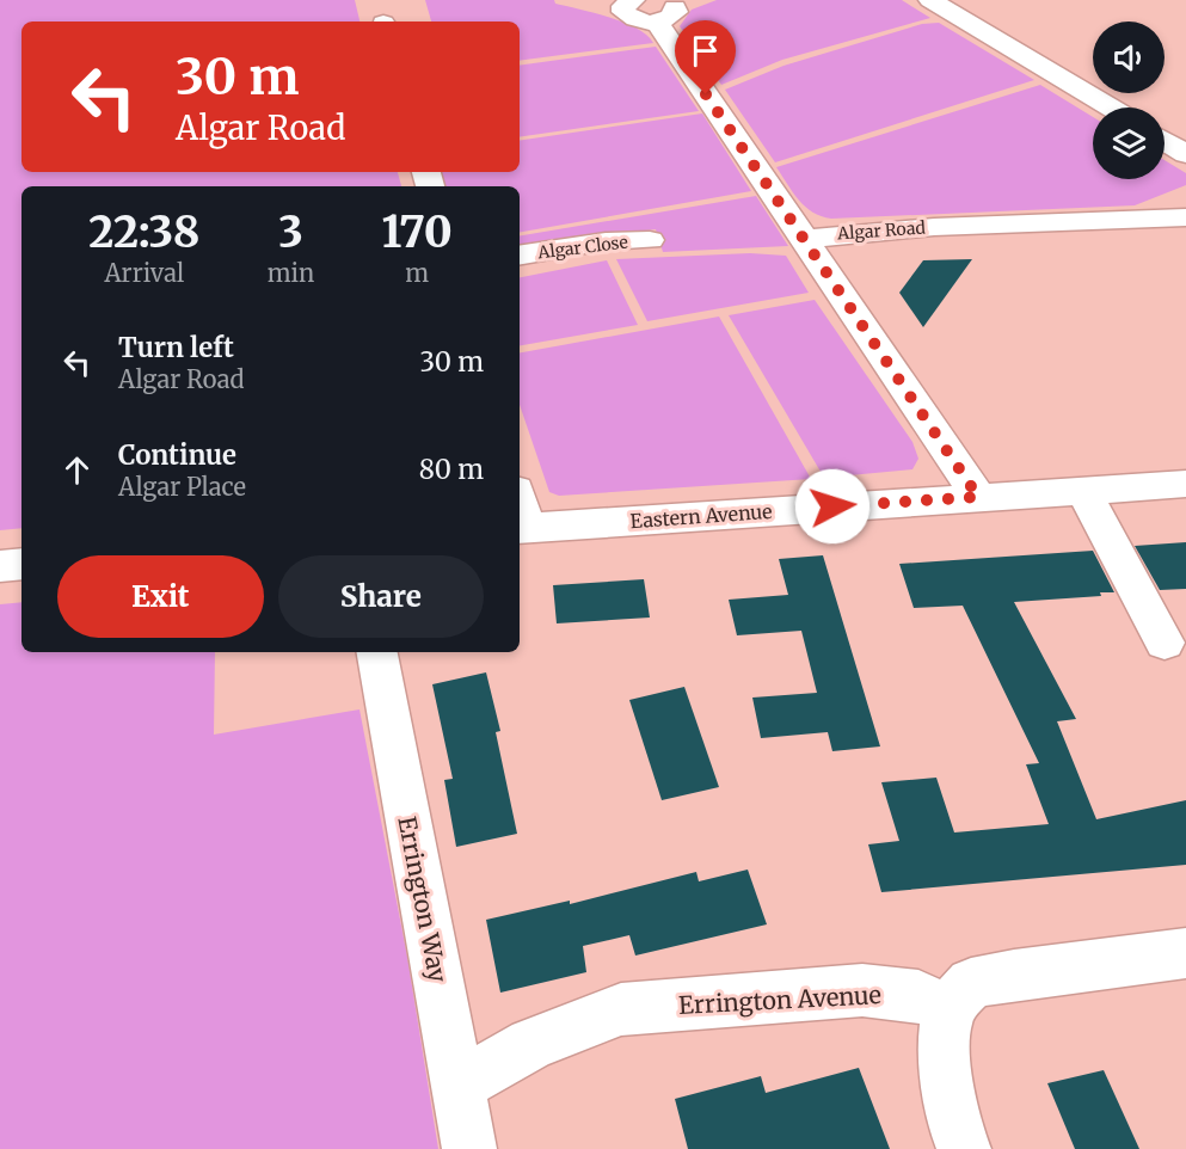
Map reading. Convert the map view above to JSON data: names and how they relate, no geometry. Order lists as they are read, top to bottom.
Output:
{
  "streets": {
    "street": [
      "Algar Road",
      "Algar Close",
      "Eastern Avenue",
      "Errington Way",
      "Errington Avenue"
    ]
  },
  "crossings": [
    ["Algar Road", "Eastern Avenue"],
    ["Errington Way", "Errington Avenue"]
  ],
  "page": {
    "turn": ["30 m", "Algar Road"],
    "eta": [
      "22:38",
      "Arrival",
      "3",
      "min",
      "170",
      "m"
    ],
    "list": [
      {
        "name": "Turn left",
        "note": "Algar Road",
        "value": "30 m"
      },
      {
        "name": "Continue",
        "note": "Algar Place",
        "value": "80 m"
      }
    ],
    "buttons": ["Exit", "Share"]
  }
}
